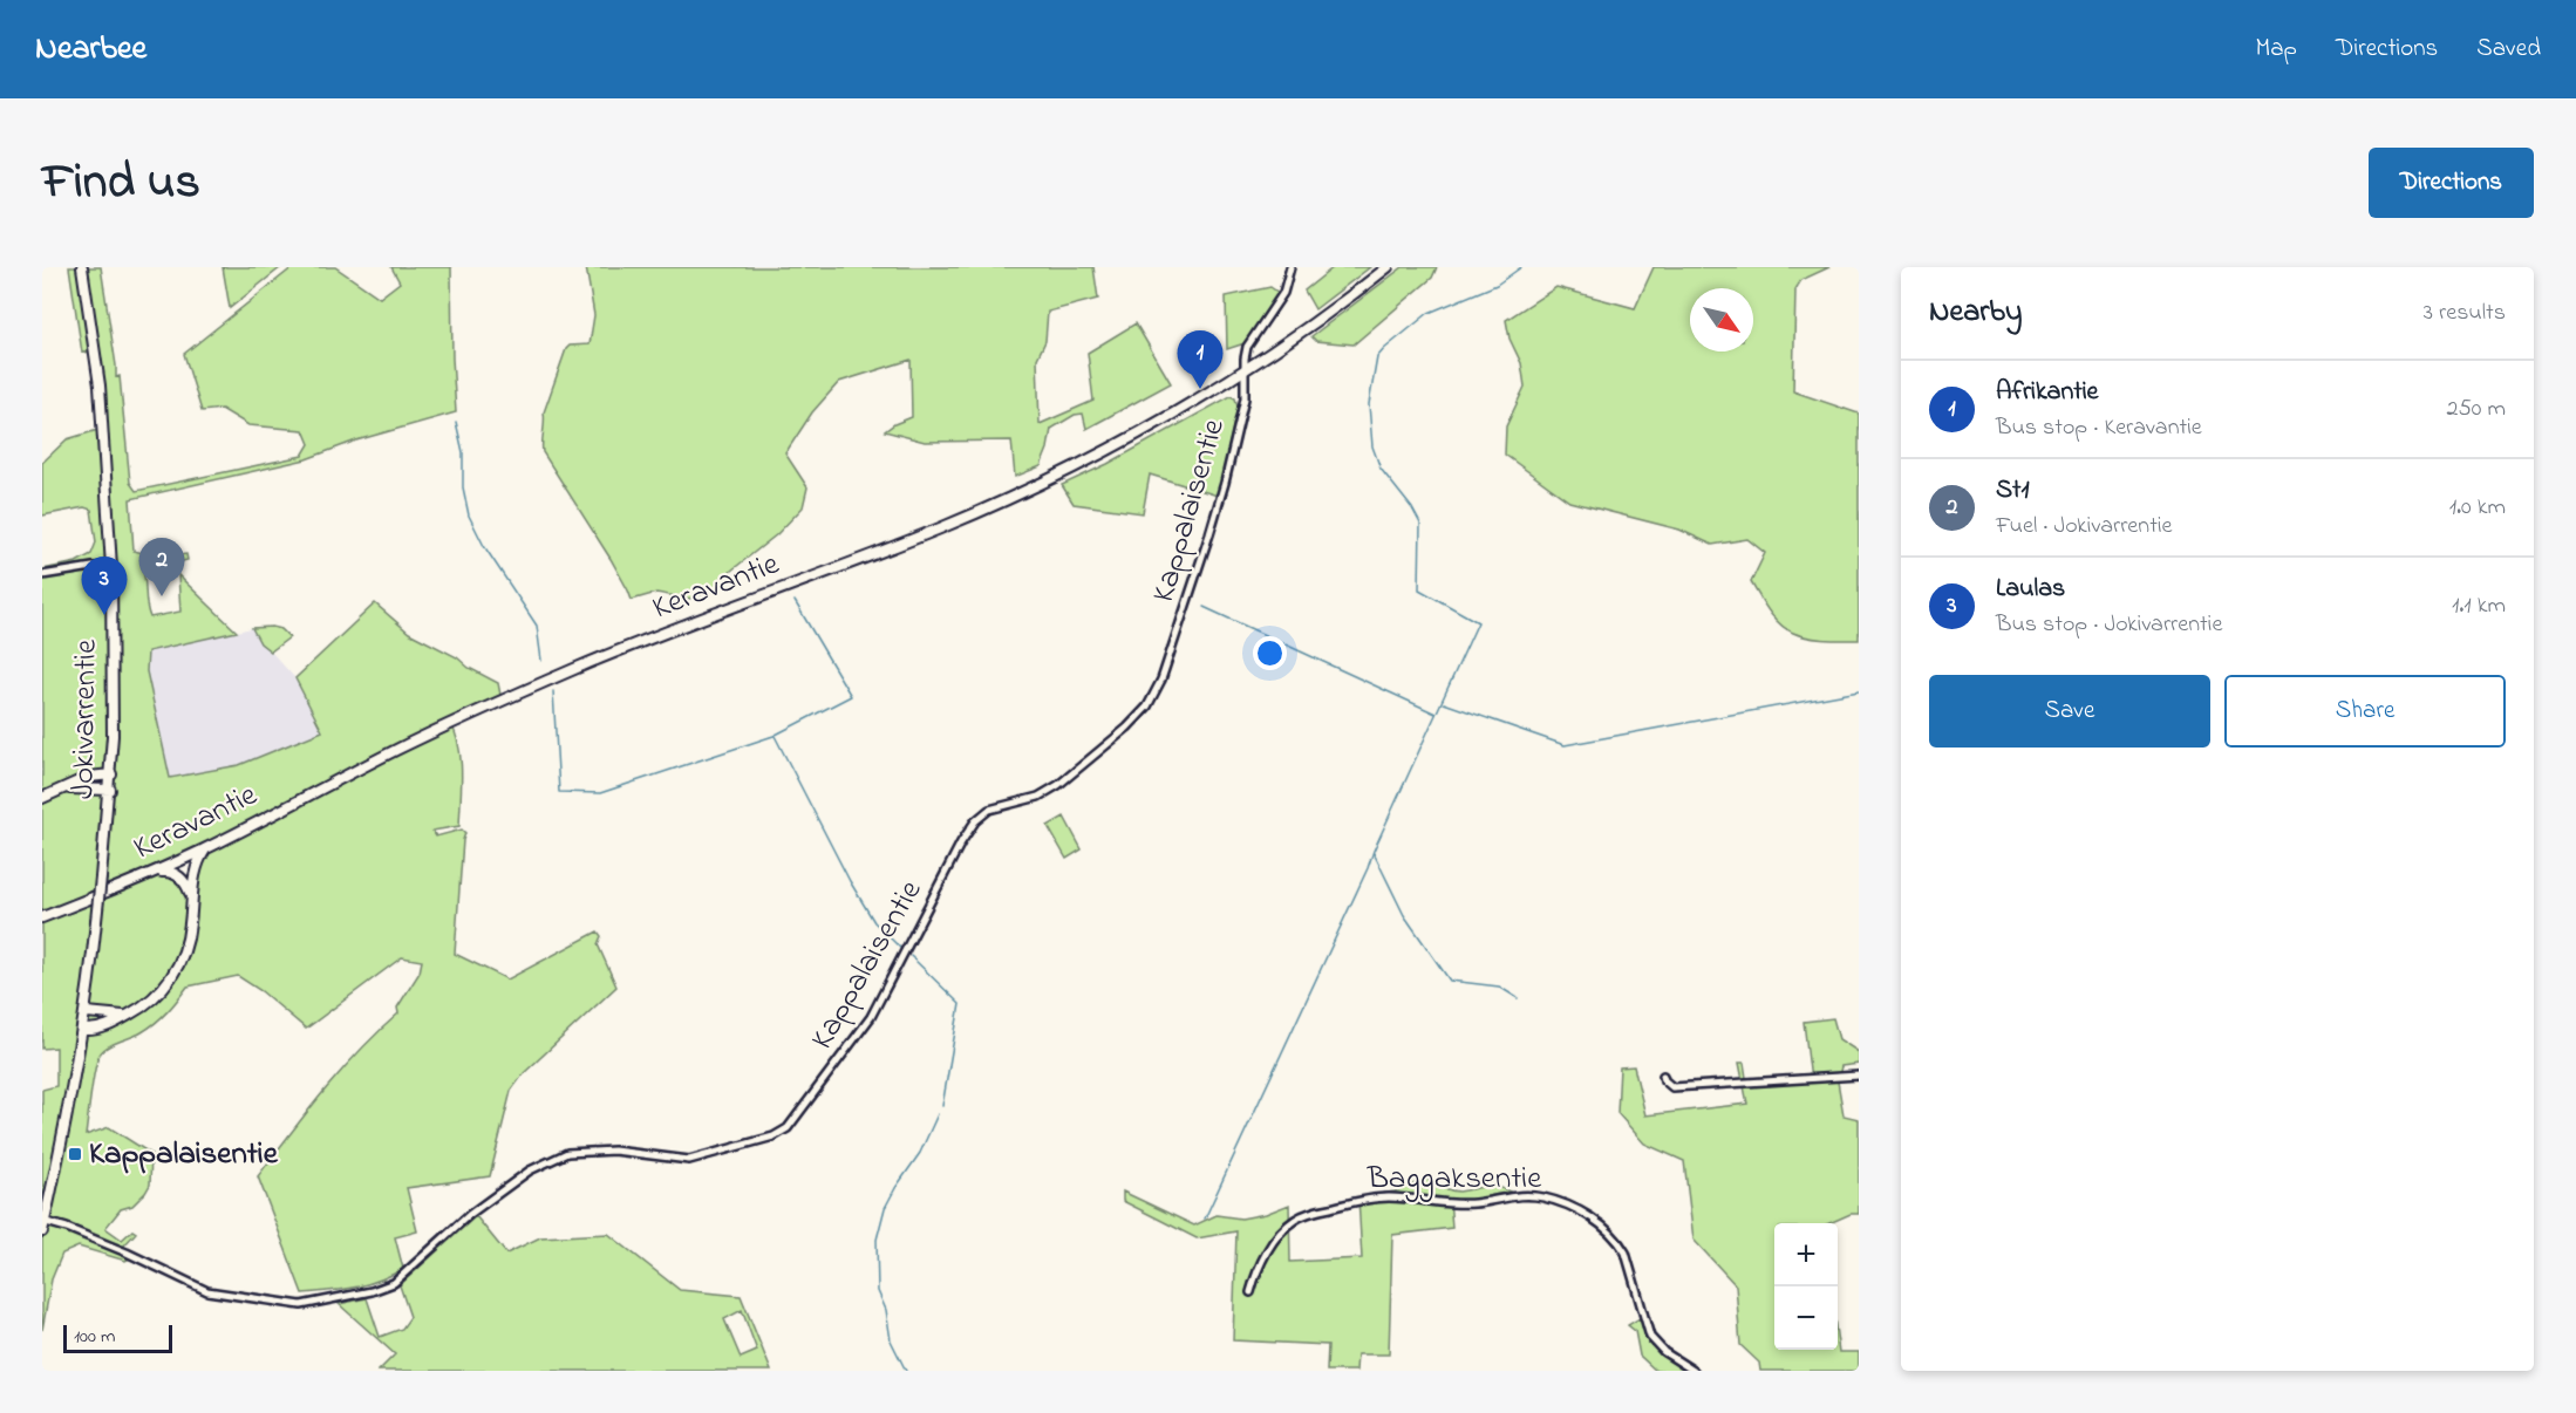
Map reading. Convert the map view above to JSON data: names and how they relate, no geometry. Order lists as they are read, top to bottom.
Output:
{
  "streets": {
    "main road": ["Keravantie", "Jokivarrentie"],
    "street": ["Kappalaisentie", "Baggaksentie"]
  },
  "crossings": [
    ["Kappalaisentie", "Keravantie"],
    ["Kappalaisentie", "Jokivarrentie"]
  ],
  "places": {
    "transit": ["Kappalaisentie"]
  },
  "scale_bar": "100 m",
  "north": "bottom right",
  "page": {
    "header": "Nearbee",
    "nav": ["Map", "Directions", "Saved"],
    "title": "Find us",
    "buttons": [
      "Directions",
      ["Save", "Share"]
    ],
    "heading": ["Nearby", "3 results"],
    "pins": ["1", "2", "3"],
    "list": [
      {
        "mark": "1",
        "name": "Afrikantie",
        "note": "Bus stop · Keravantie",
        "value": "250 m"
      },
      {
        "mark": "2",
        "name": "St1",
        "note": "Fuel · Jokivarrentie",
        "value": "1.0 km"
      },
      {
        "mark": "3",
        "name": "Laulas",
        "note": "Bus stop · Jokivarrentie",
        "value": "1.1 km"
      }
    ],
    "map_buttons": ["+", "−"],
    "scale": "100 m"
  }
}
